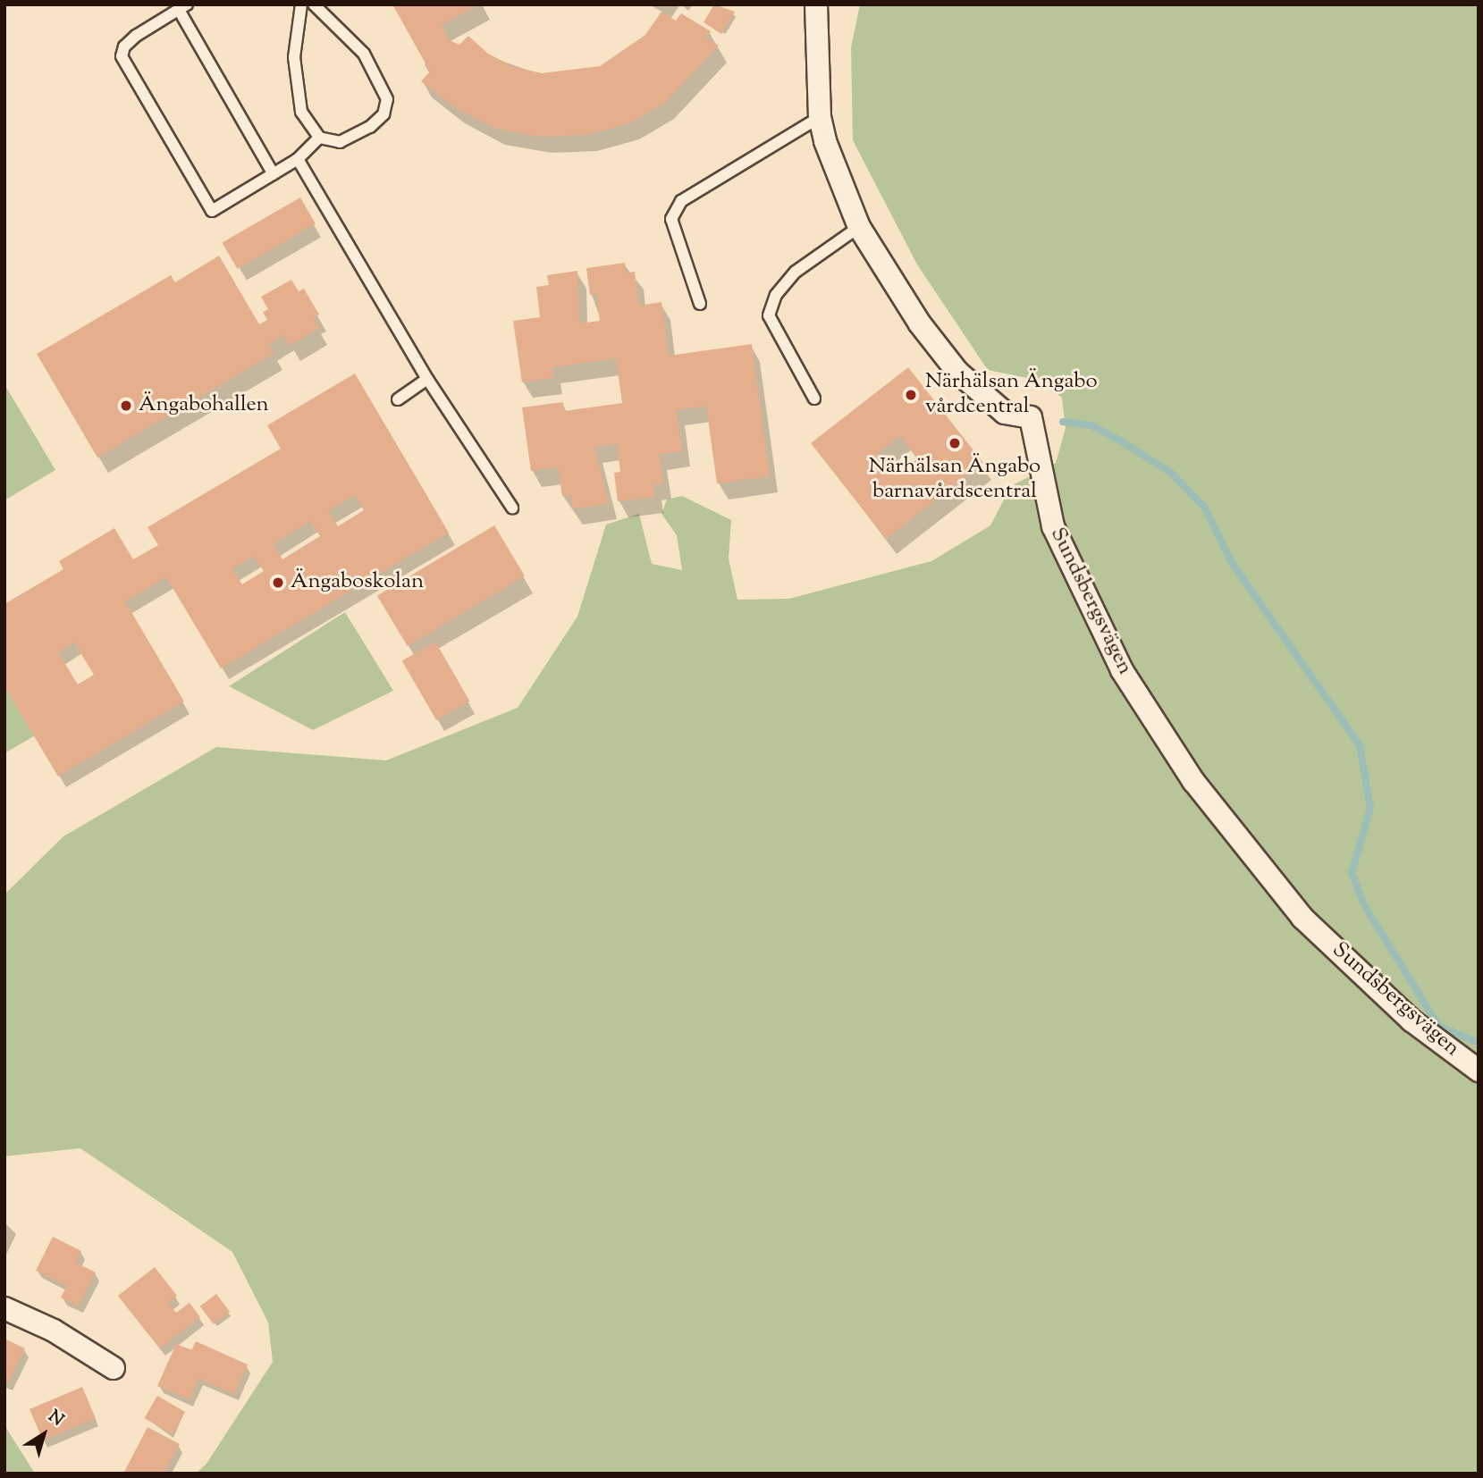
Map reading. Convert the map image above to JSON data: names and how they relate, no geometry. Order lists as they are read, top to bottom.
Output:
{
  "streets": {
    "street": ["Sundsbergsvägen"]
  },
  "places": [
    "Närhälsan Ängabo vårdcentral",
    "Ängabohallen",
    "Närhälsan Ängabo barnavårdscentral",
    "Ängaboskolan"
  ],
  "north": "top right"
}
